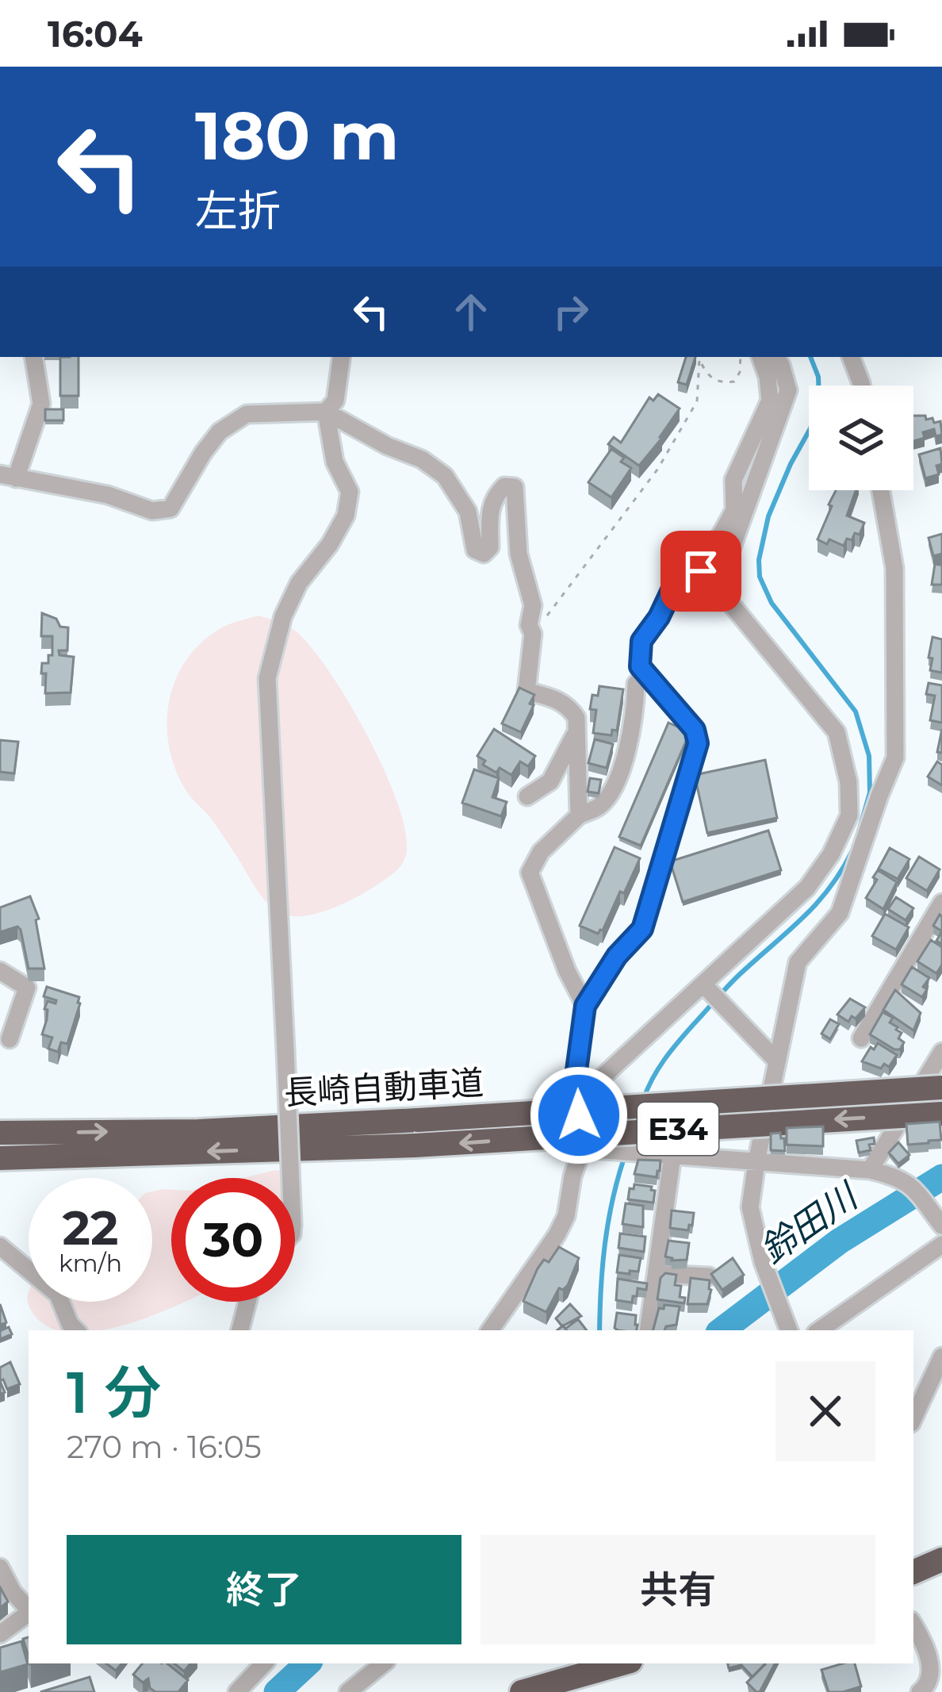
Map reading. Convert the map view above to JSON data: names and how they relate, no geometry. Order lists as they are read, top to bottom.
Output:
{
  "streets": {
    "highway": ["長崎自動車道", "E34"]
  },
  "water": ["鈴田川"],
  "page": {
    "status": "16:04",
    "turn": ["180 m", "左折"],
    "speed": "22 km/h",
    "limit": "30",
    "heading": ["1 分", "270 m · 16:05"],
    "buttons": ["終了", "共有"]
  }
}
